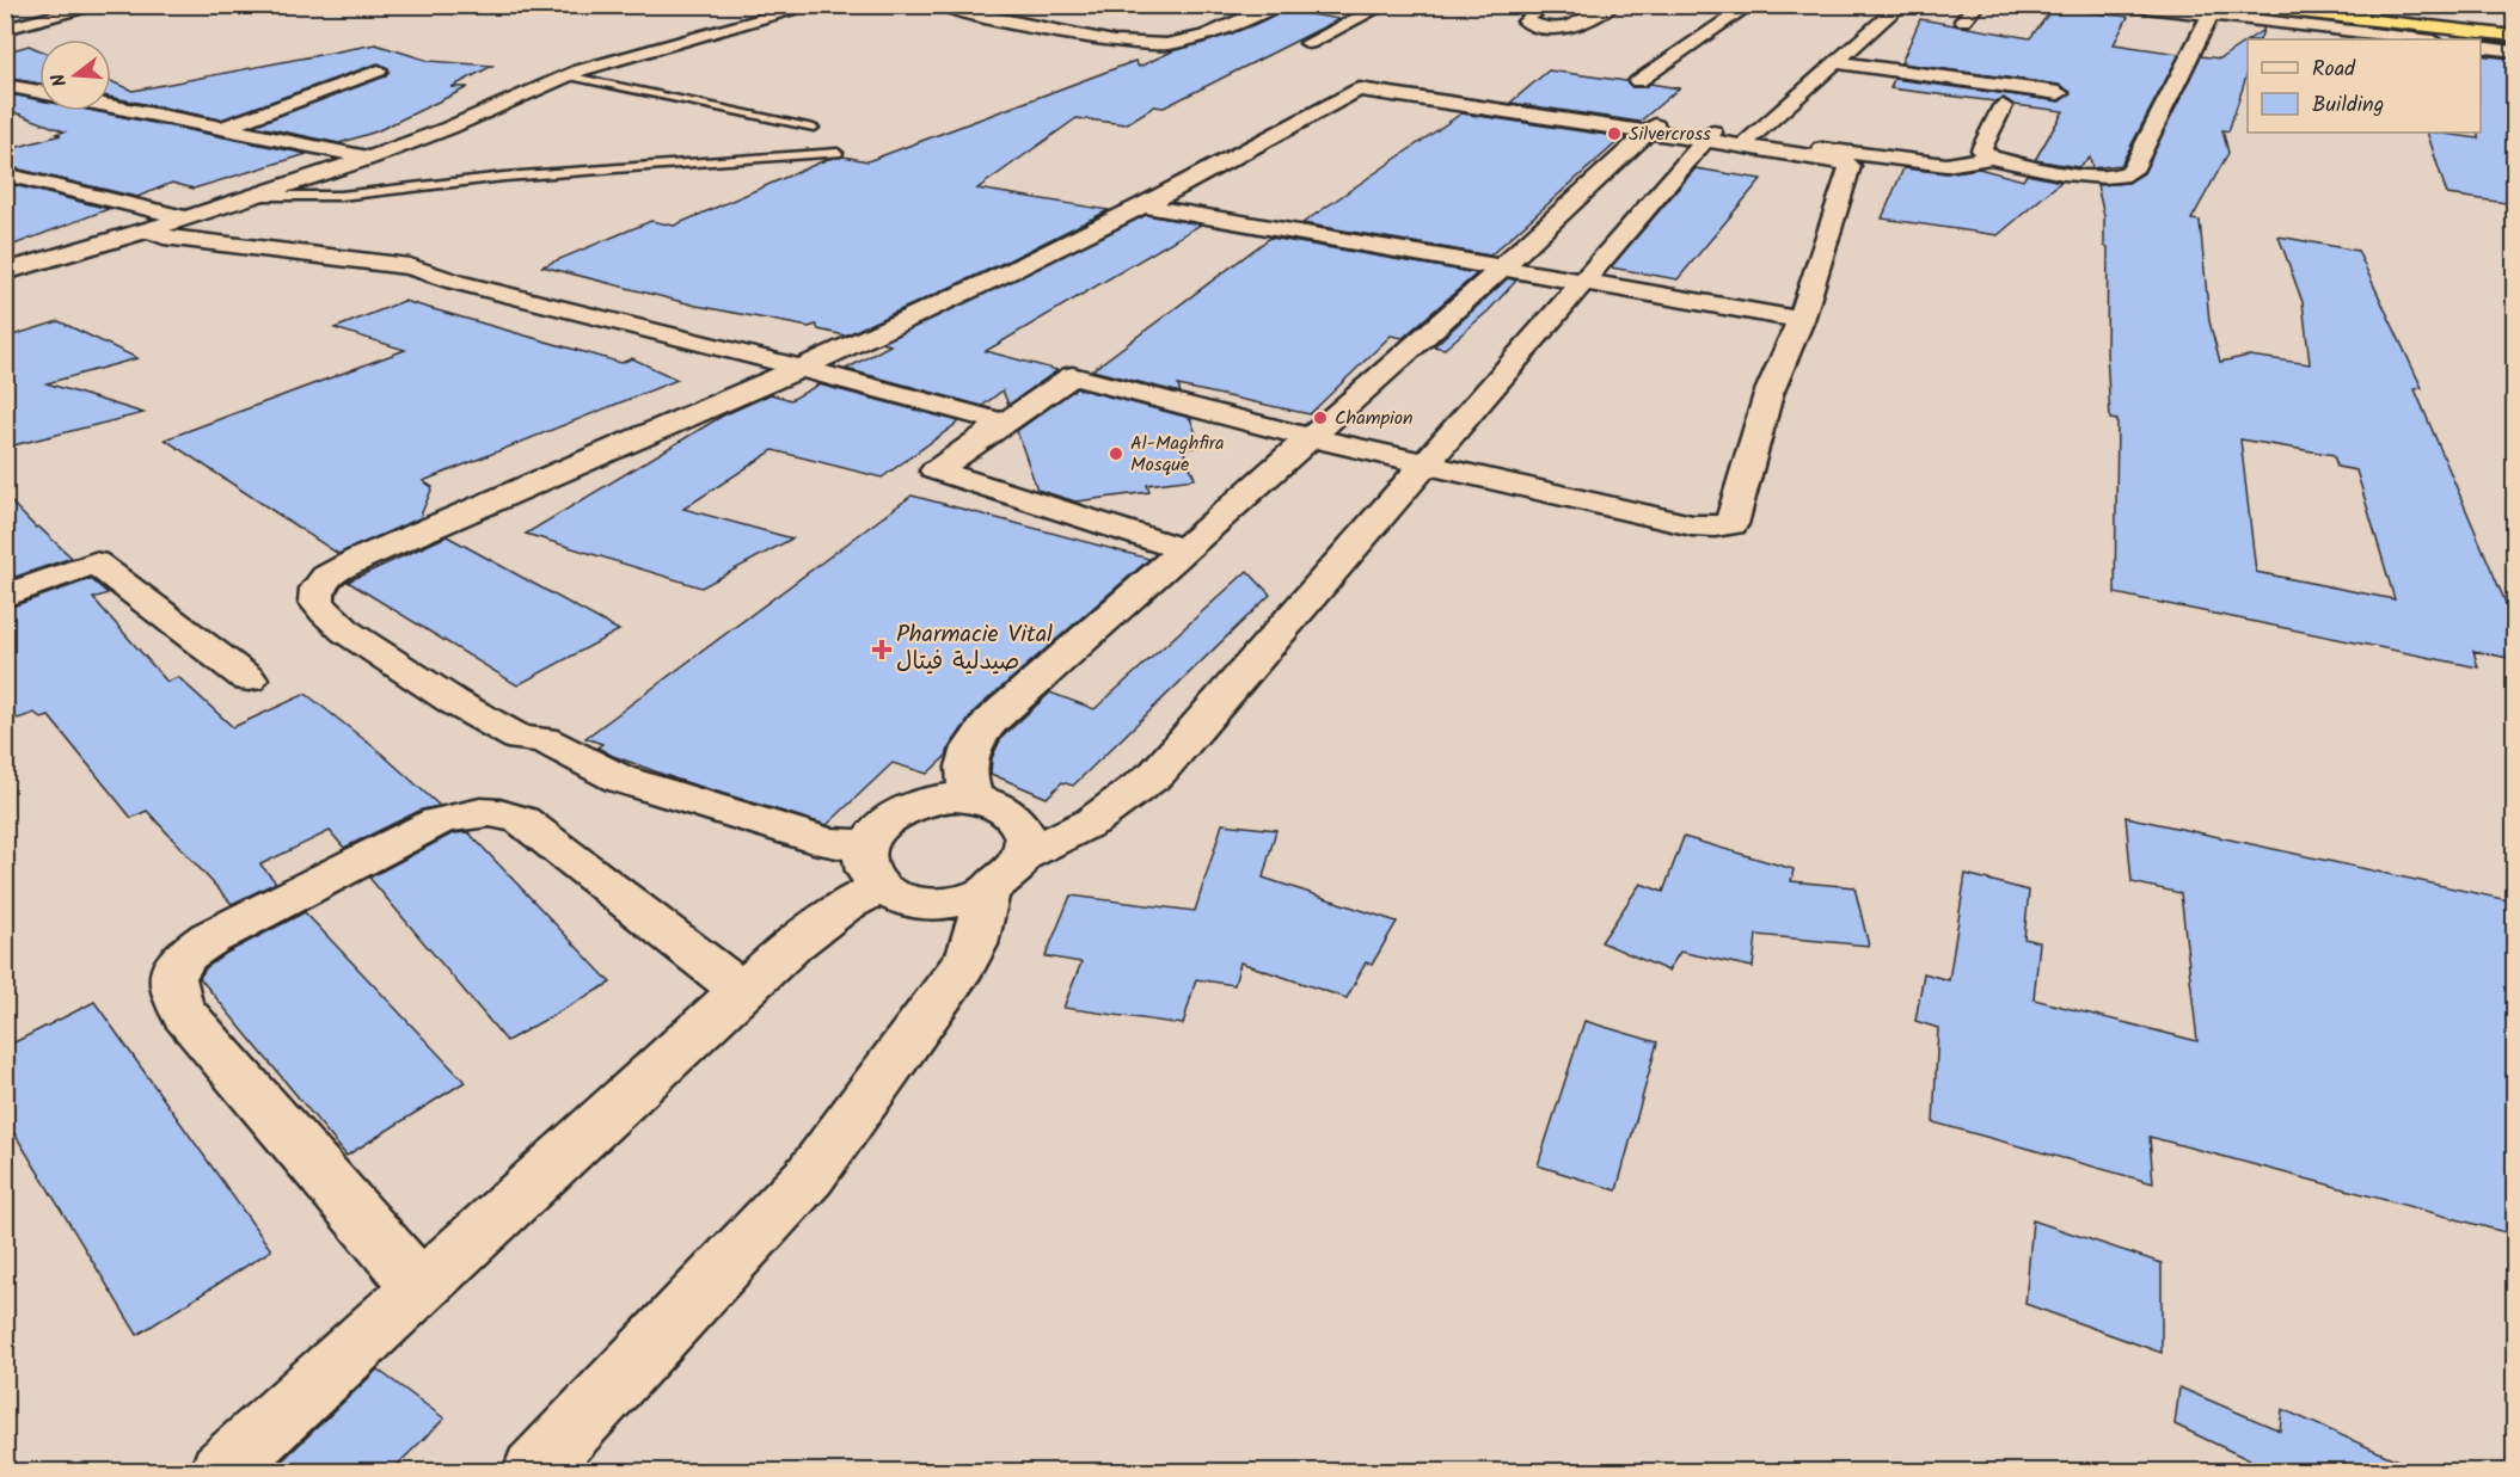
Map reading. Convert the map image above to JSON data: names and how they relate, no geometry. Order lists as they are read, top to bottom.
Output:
{
  "places": {
    "other": ["Silvercross", "Champion", "Al-Maghfira Mosque"],
    "health": ["Pharmacie Vital صيدلية فيتال"]
  },
  "legend": ["Road", "Building"],
  "north": "left"
}
